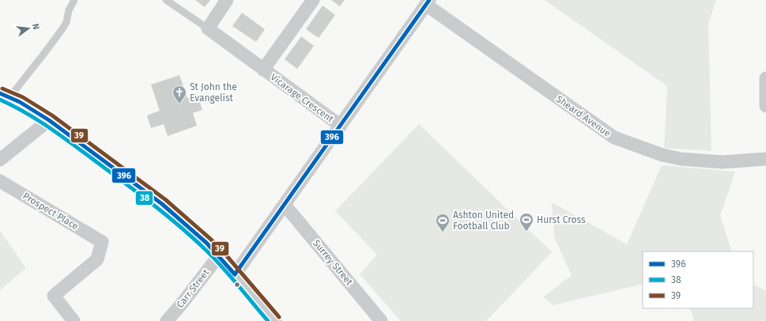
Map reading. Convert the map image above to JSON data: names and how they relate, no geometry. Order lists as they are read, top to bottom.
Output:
{
  "streets": {
    "street": [
      "Vicarage Crescent",
      "Sheard Avenue",
      "Prospect Place",
      "Surrey Street",
      "Carr Street"
    ]
  },
  "places": {
    "church": ["St John the Evangelist"],
    "sports": ["Hurst Cross", "Ashton United Football Club"]
  },
  "lines": ["transit line 396", "transit line 39", "transit line 38"],
  "legend": ["396", "38", "39"],
  "north": "right"
}
